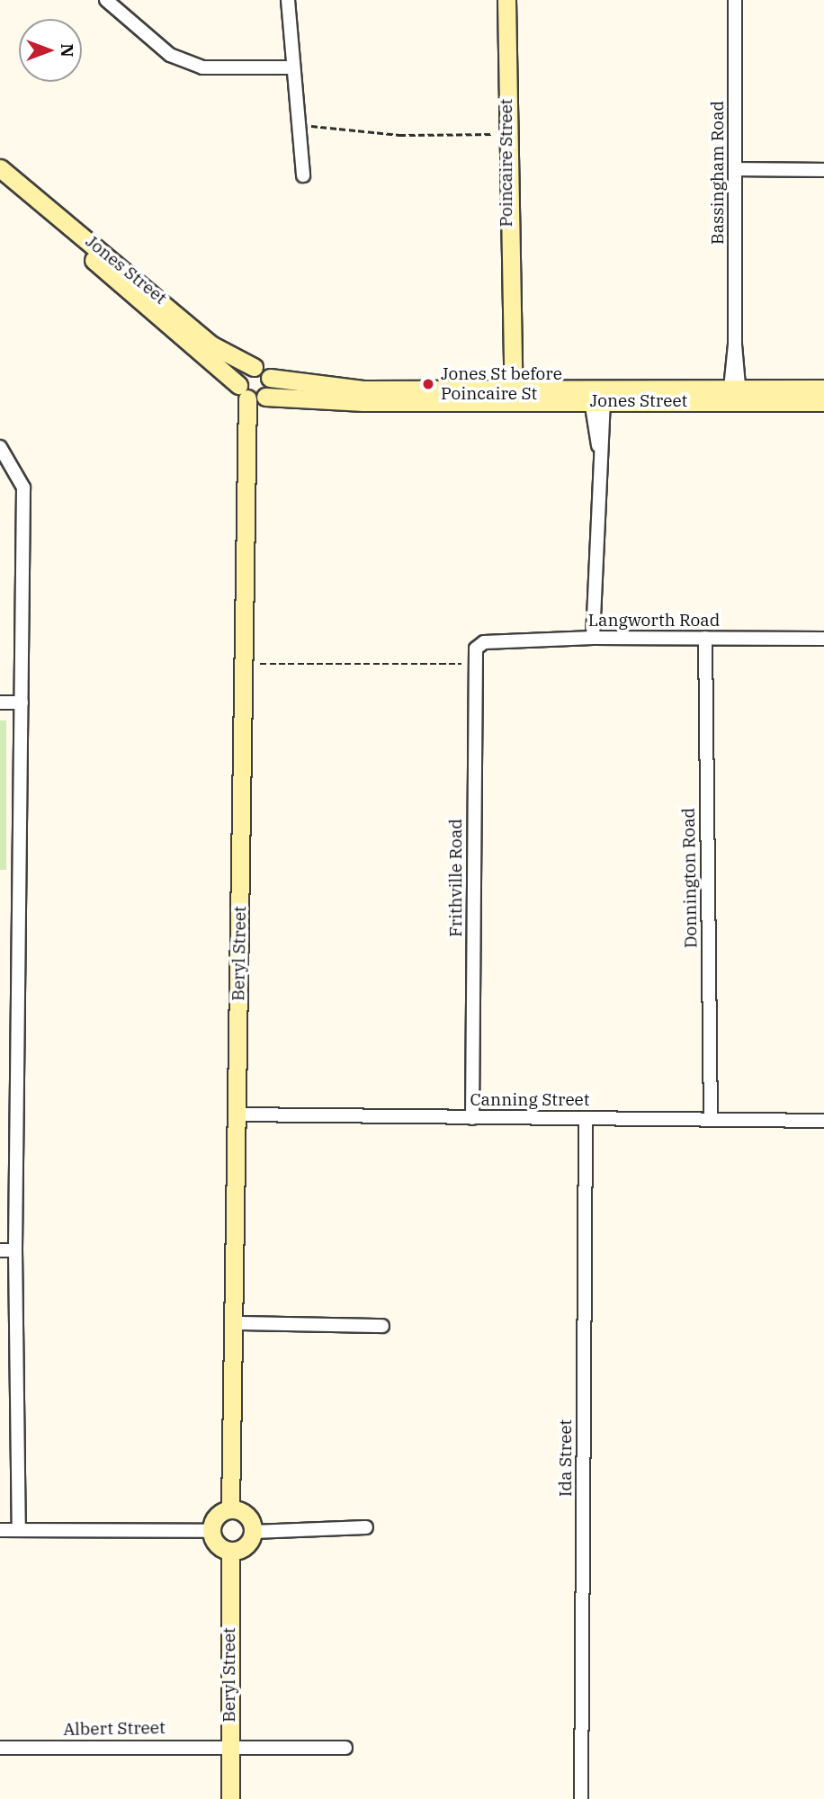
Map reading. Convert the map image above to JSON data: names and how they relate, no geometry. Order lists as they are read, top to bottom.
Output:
{
  "streets": {
    "street": [
      "Poincaire Street",
      "Bassingham Road",
      "Jones Street",
      "Langworth Road",
      "Frithville Road",
      "Donnington Road",
      "Beryl Street",
      "Canning Street",
      "Ida Street",
      "Albert Street"
    ]
  },
  "crossings": [
    ["Poincaire Street", "Jones Street"],
    ["Bassingham Road", "Jones Street"],
    ["Jones Street", "Beryl Street"],
    ["Langworth Road", "Frithville Road"],
    ["Langworth Road", "Donnington Road"],
    ["Frithville Road", "Canning Street"],
    ["Donnington Road", "Canning Street"],
    ["Beryl Street", "Canning Street"],
    ["Beryl Street", "Albert Street"],
    ["Canning Street", "Ida Street"]
  ],
  "places": ["Jones St before Poincaire St"],
  "north": "right"
}
